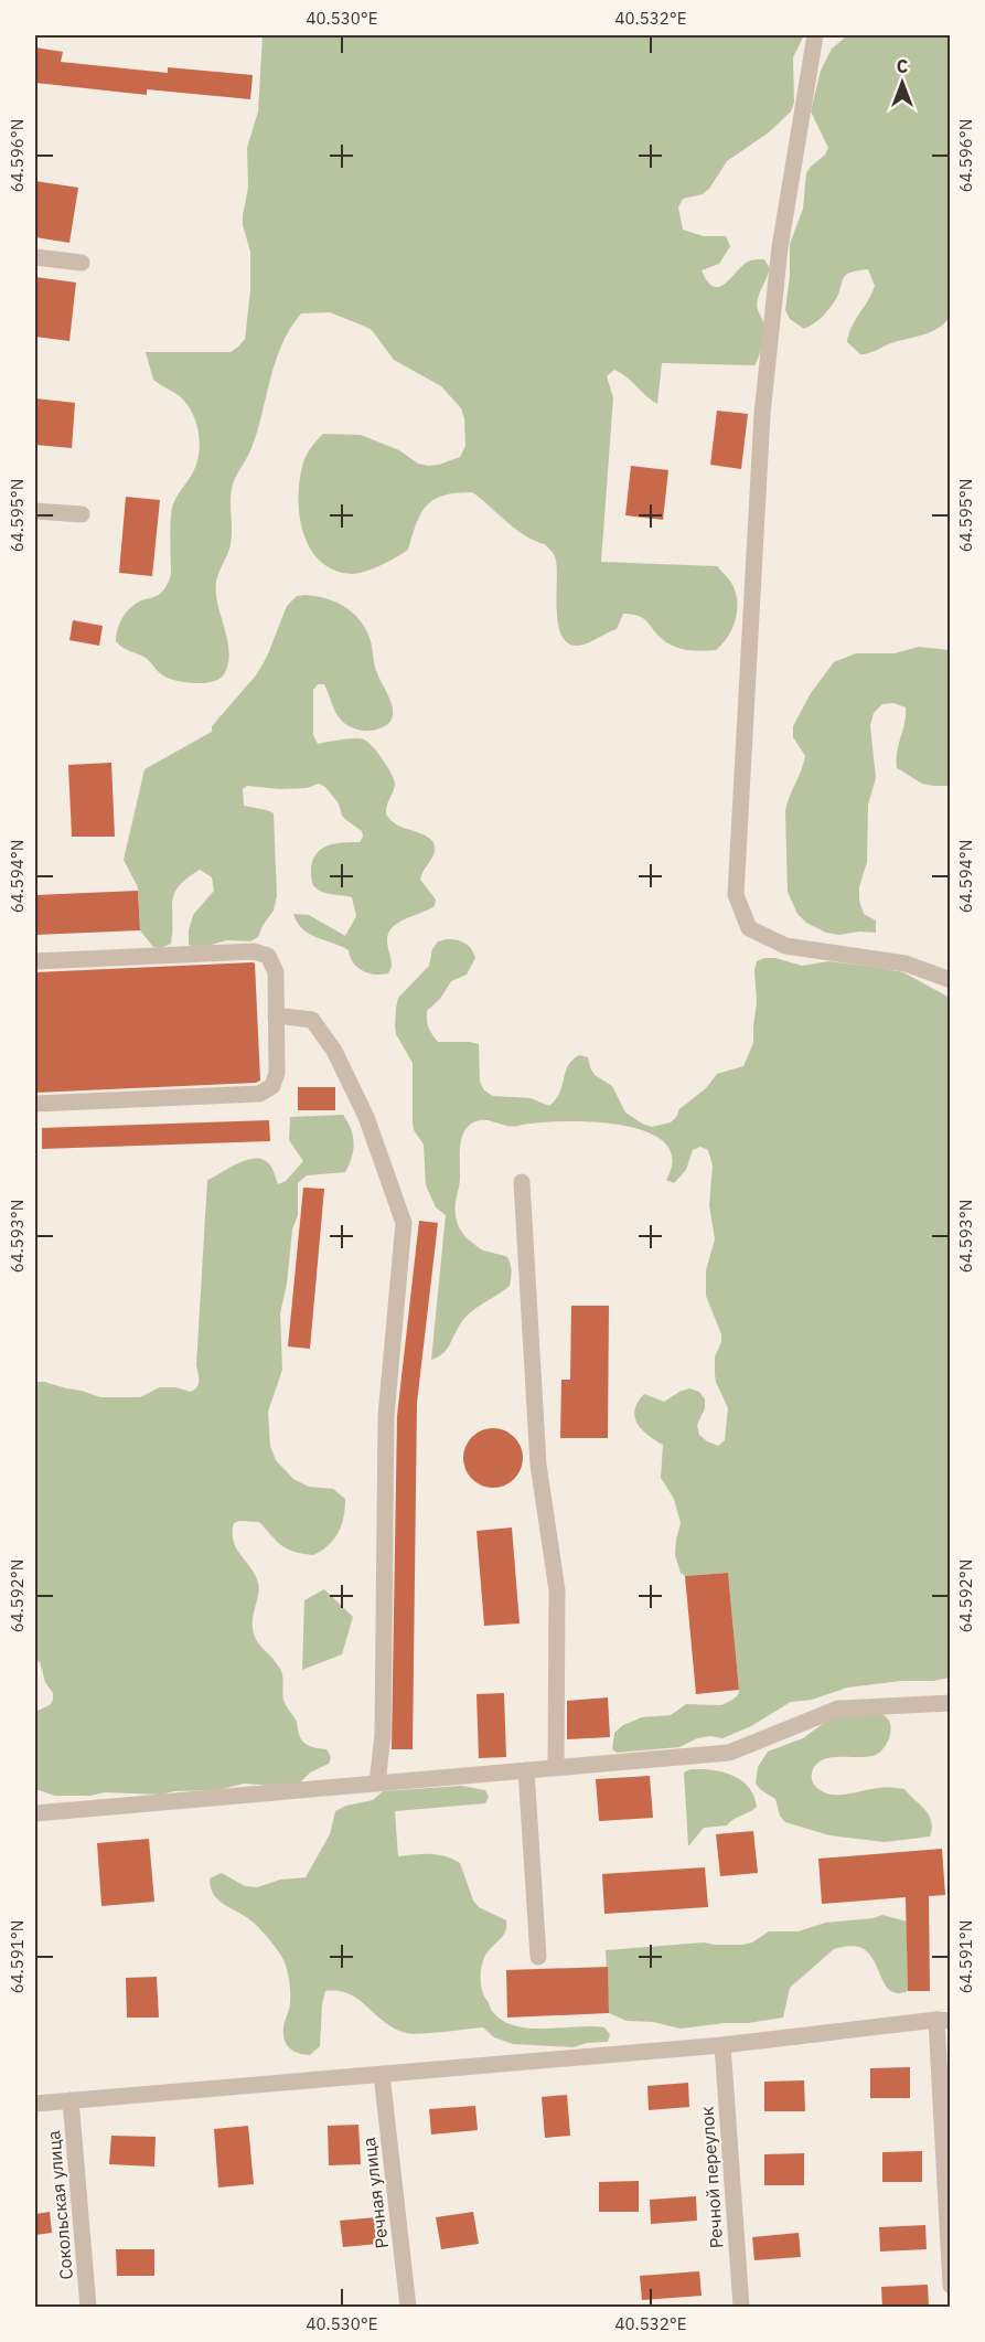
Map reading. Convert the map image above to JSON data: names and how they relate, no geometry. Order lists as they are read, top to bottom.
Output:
{
  "streets": {
    "street": ["Речной переулок", "Речная улица", "Сокольская улица"]
  },
  "north": "top",
  "coordinates": [
    "40.530°E",
    "40.532°E",
    "64.596°N",
    "64.595°N",
    "64.594°N",
    "64.593°N",
    "64.592°N",
    "64.591°N"
  ]
}
